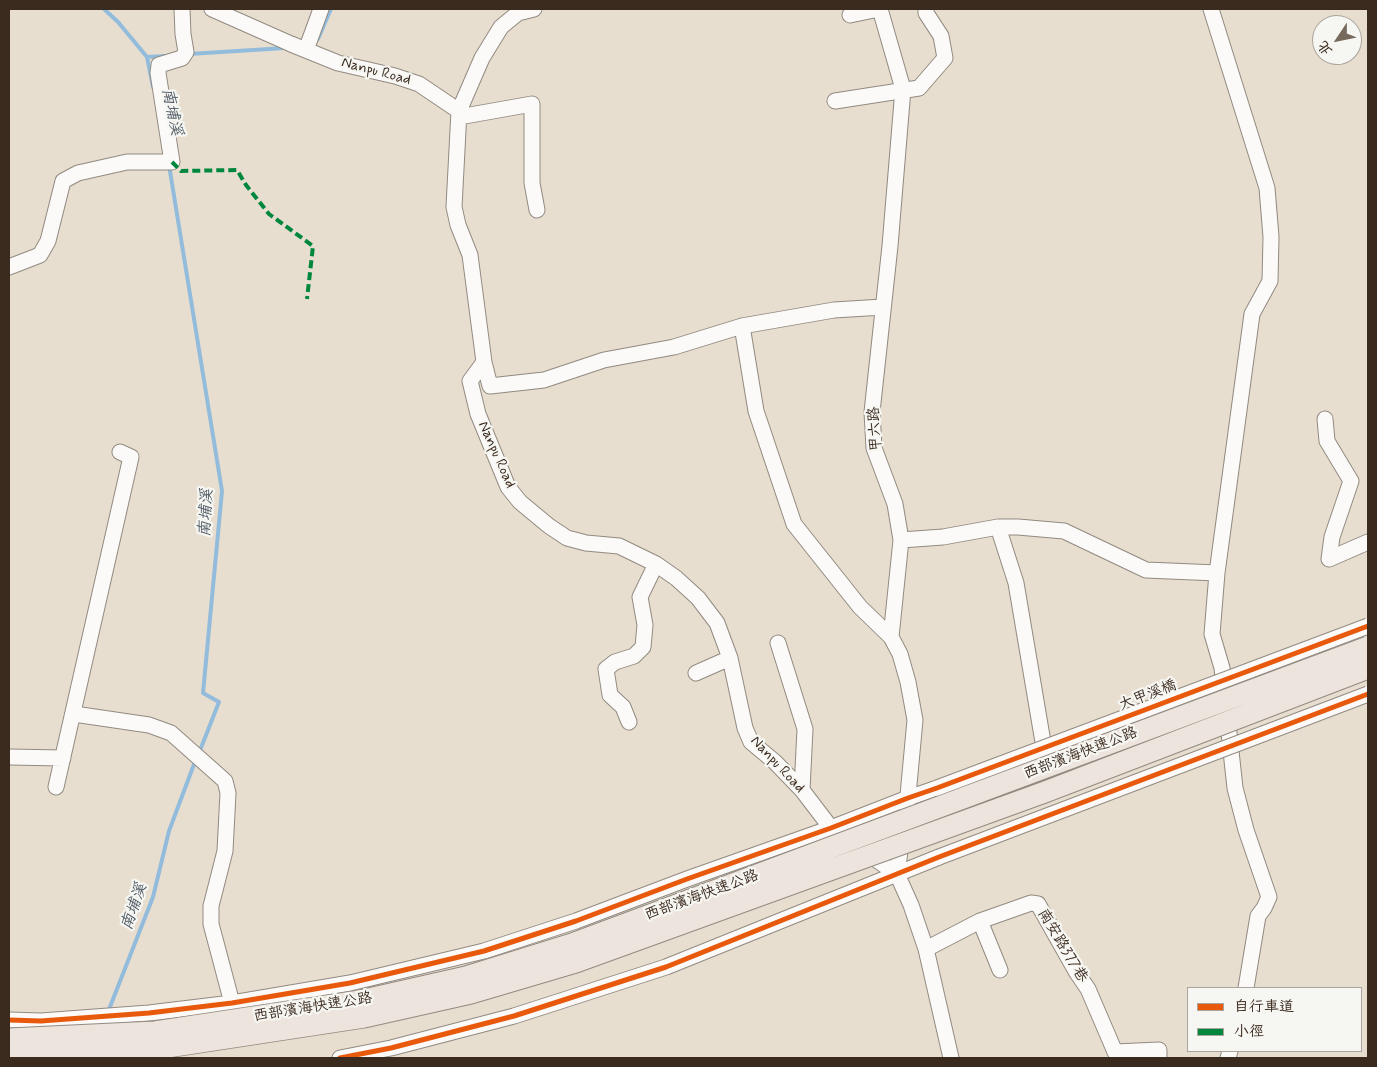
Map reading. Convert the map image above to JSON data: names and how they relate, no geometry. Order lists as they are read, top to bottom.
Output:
{
  "streets": {
    "highway": ["西部濱海快速公路"],
    "street": [
      "Nanpu Road",
      "甲六路",
      "大甲溪橋",
      "南安路377巷"
    ]
  },
  "crossings": [
    ["Nanpu Road", "大甲溪橋"]
  ],
  "water": ["南埔溪"],
  "legend": ["自行車道", "小徑"],
  "north": "bottom left"
}
